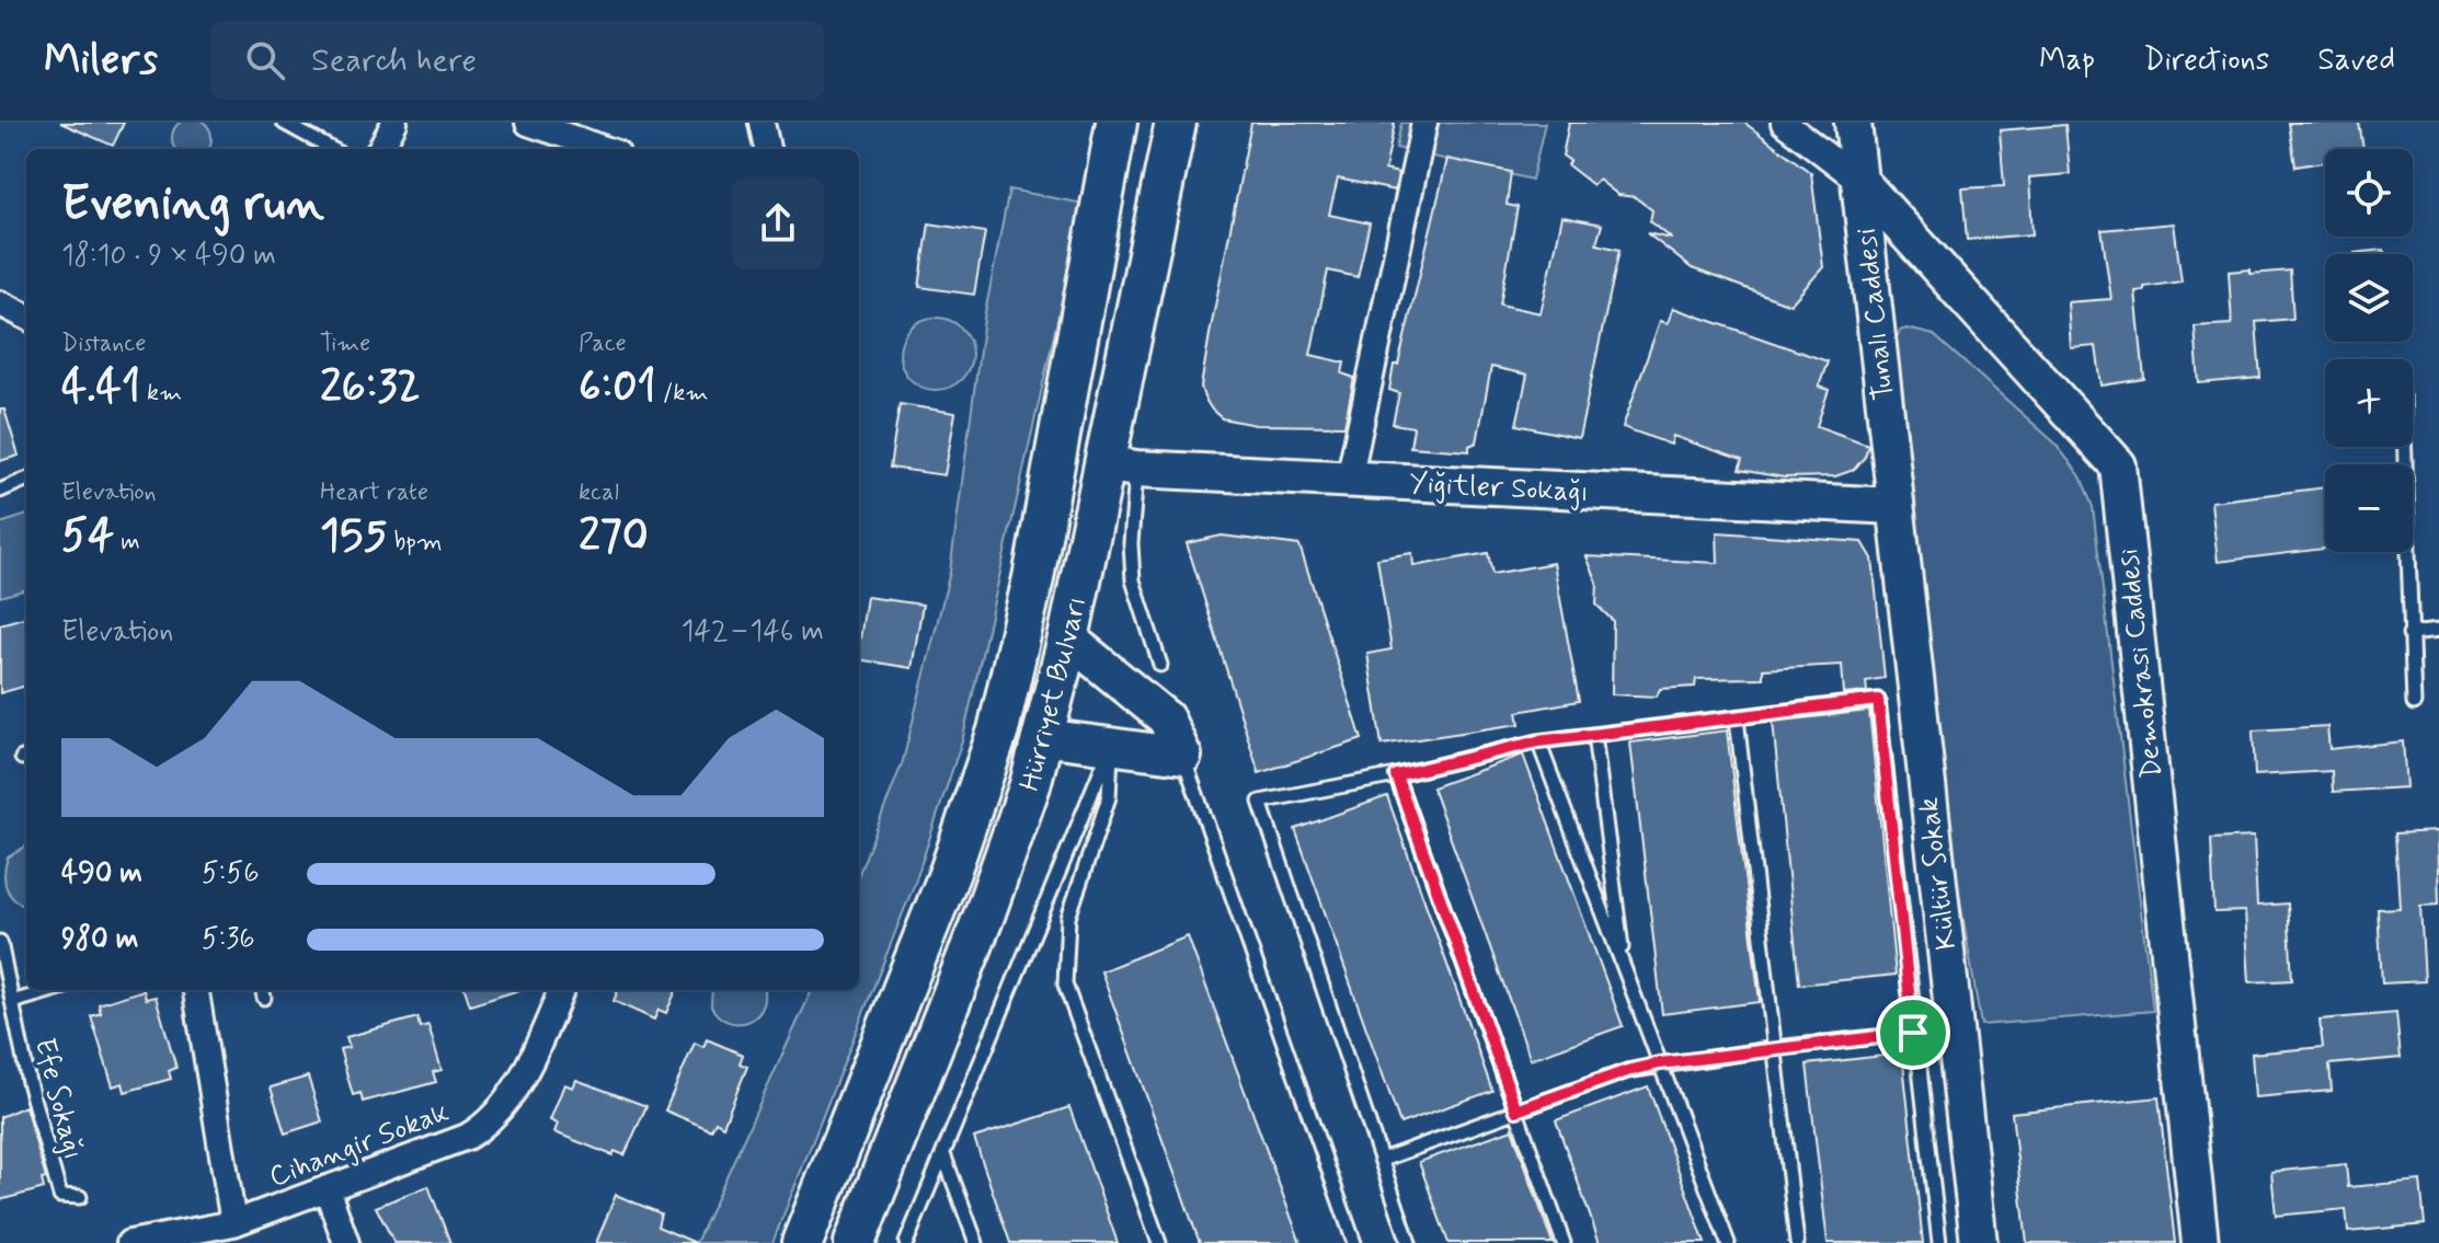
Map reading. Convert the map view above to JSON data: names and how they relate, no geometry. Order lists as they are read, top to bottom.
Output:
{
  "streets": {
    "main road": ["Hürriyet Bulvarı"],
    "street": [
      "Tunalı Caddesi",
      "Yiğitler Sokağı",
      "Demokrasi Caddesi",
      "Kültür Sokak",
      "Cihangir Sokak"
    ],
    "lane": ["Efe Sokağı"]
  },
  "crossings": [
    ["Tunalı Caddesi", "Yiğitler Sokağı"],
    ["Tunalı Caddesi", "Demokrasi Caddesi"],
    ["Tunalı Caddesi", "Kültür Sokak"],
    ["Yiğitler Sokağı", "Hürriyet Bulvarı"],
    ["Yiğitler Sokağı", "Kültür Sokak"]
  ],
  "page": {
    "header": "Milers",
    "search": "Search here",
    "nav": ["Map", "Directions", "Saved"],
    "map_buttons": ["+", "−"],
    "heading": ["Evening run", "18:10 · 9 × 490 m"],
    "stats": [
      ["Distance", "4.41 km"],
      ["Time", "26:32"],
      ["Pace", "6:01 /km"],
      ["Elevation", "54 m"],
      ["Heart rate", "155 bpm"],
      ["kcal", "270"]
    ],
    "chart": ["Elevation", "142–146 m"],
    "list": [
      {
        "name": "490 m",
        "note": "5:56"
      },
      {
        "name": "980 m",
        "note": "5:36"
      }
    ]
  }
}
